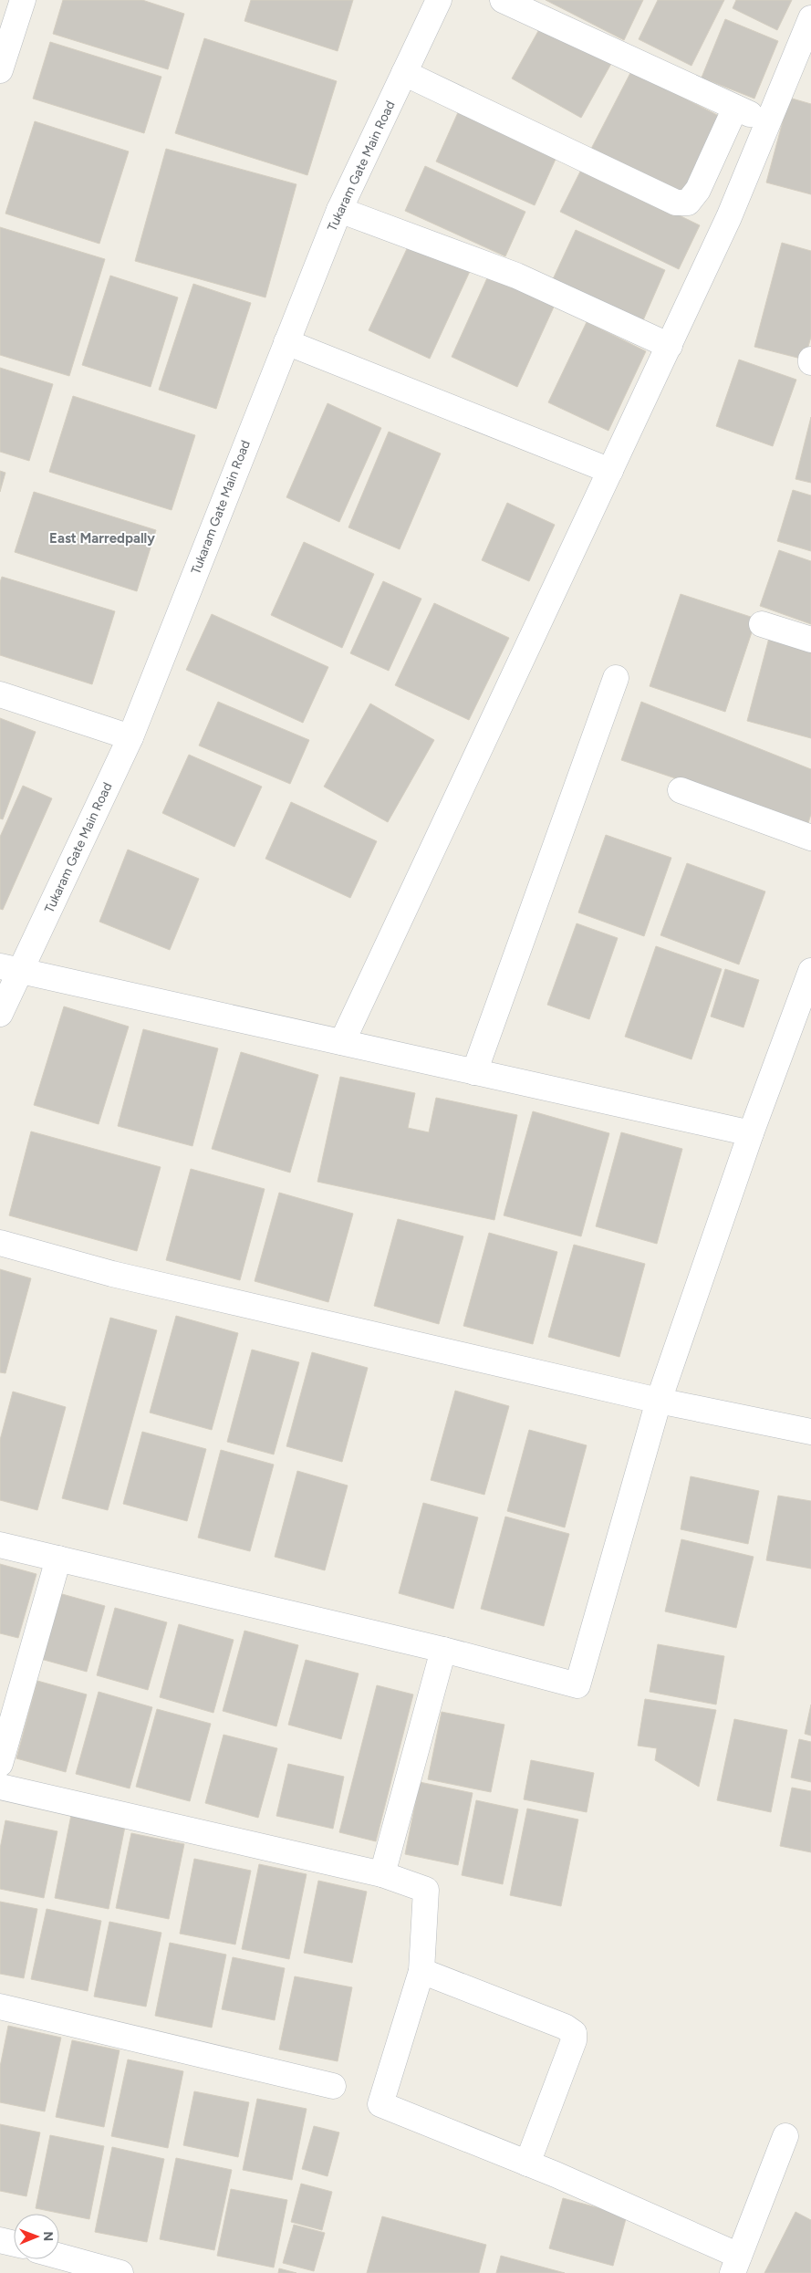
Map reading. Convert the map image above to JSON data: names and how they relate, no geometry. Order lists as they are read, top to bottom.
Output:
{
  "streets": {
    "street": ["Tukaram Gate Main Road"]
  },
  "districts": ["East Marredpally"],
  "north": "right"
}
